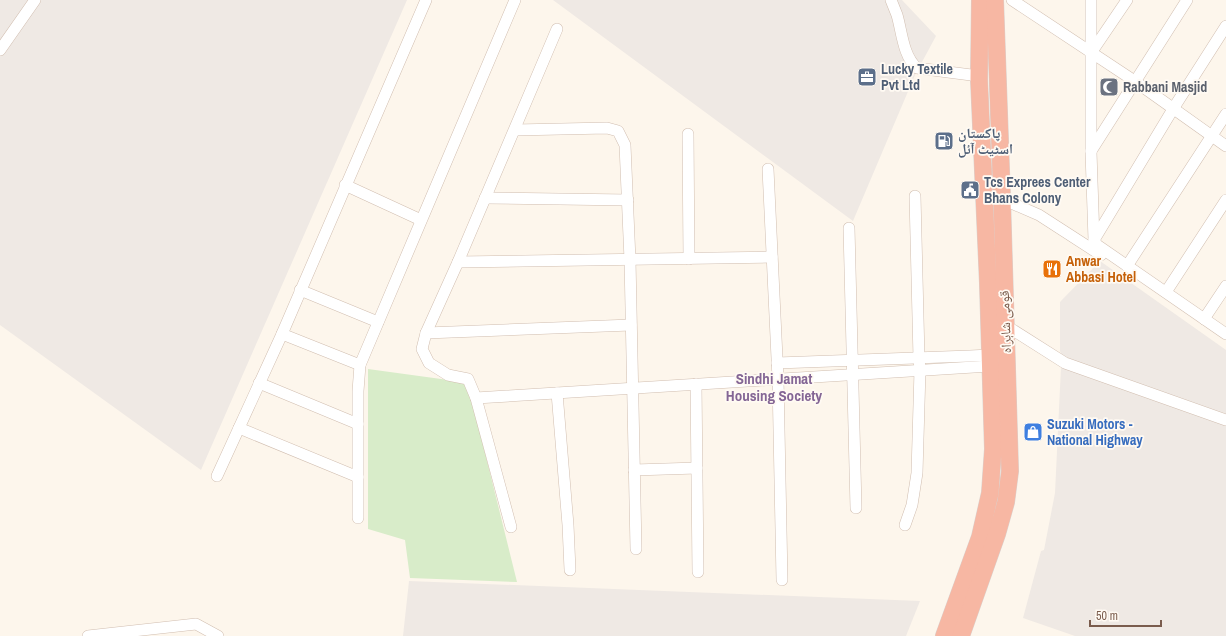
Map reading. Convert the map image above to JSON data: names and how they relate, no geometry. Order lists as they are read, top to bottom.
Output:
{
  "streets": {
    "highway": ["قومی شاہراہ"]
  },
  "districts": ["Sindhi Jamat Housing Society"],
  "places": {
    "office": ["Lucky Textile Pvt Ltd"],
    "mosque": ["Rabbani Masjid"],
    "fuel station": ["پاکستان اسٹیٹ آئل"],
    "public building": ["Tcs Exprees Center Bhans Colony"],
    "restaurant": ["Anwar Abbasi Hotel"],
    "shop": ["Suzuki Motors - National Highway"]
  },
  "scale_bar": "50 m"
}
